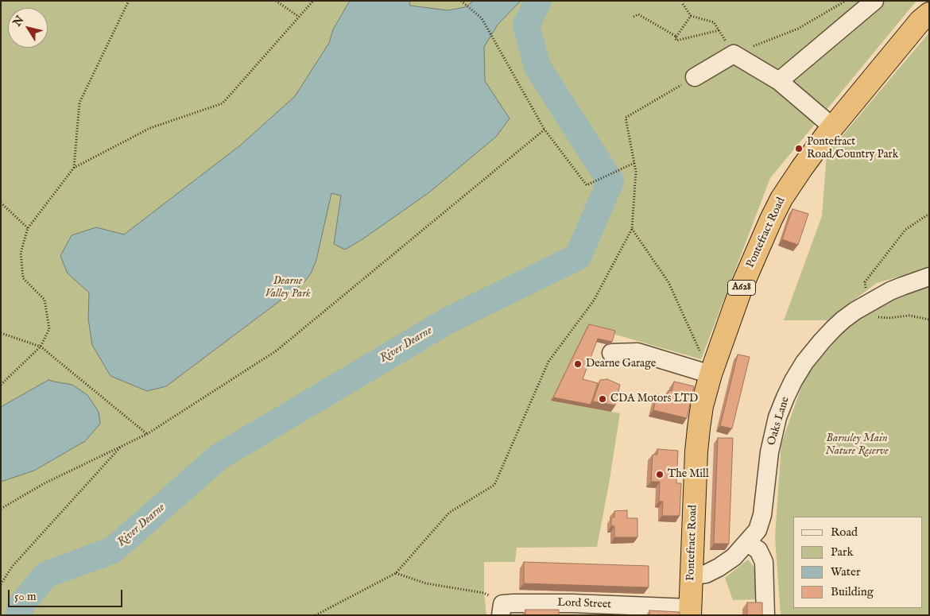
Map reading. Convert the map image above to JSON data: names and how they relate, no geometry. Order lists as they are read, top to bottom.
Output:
{
  "streets": {
    "highway": ["Pontefract Road", "A628"],
    "street": ["Oaks Lane", "Lord Street"]
  },
  "crossings": [
    ["Pontefract Road", "Oaks Lane"],
    ["Pontefract Road", "Lord Street"]
  ],
  "water": ["River Dearne"],
  "parks": ["Dearne Valley Park", "Barnsley Main Nature Reserve"],
  "places": [
    "Pontefract Road/Country Park",
    "Dearne Garage",
    "CDA Motors LTD",
    "The Mill"
  ],
  "legend": [
    "Road",
    "Park",
    "Water",
    "Building"
  ],
  "scale_bar": "50 m",
  "north": "top left"
}
